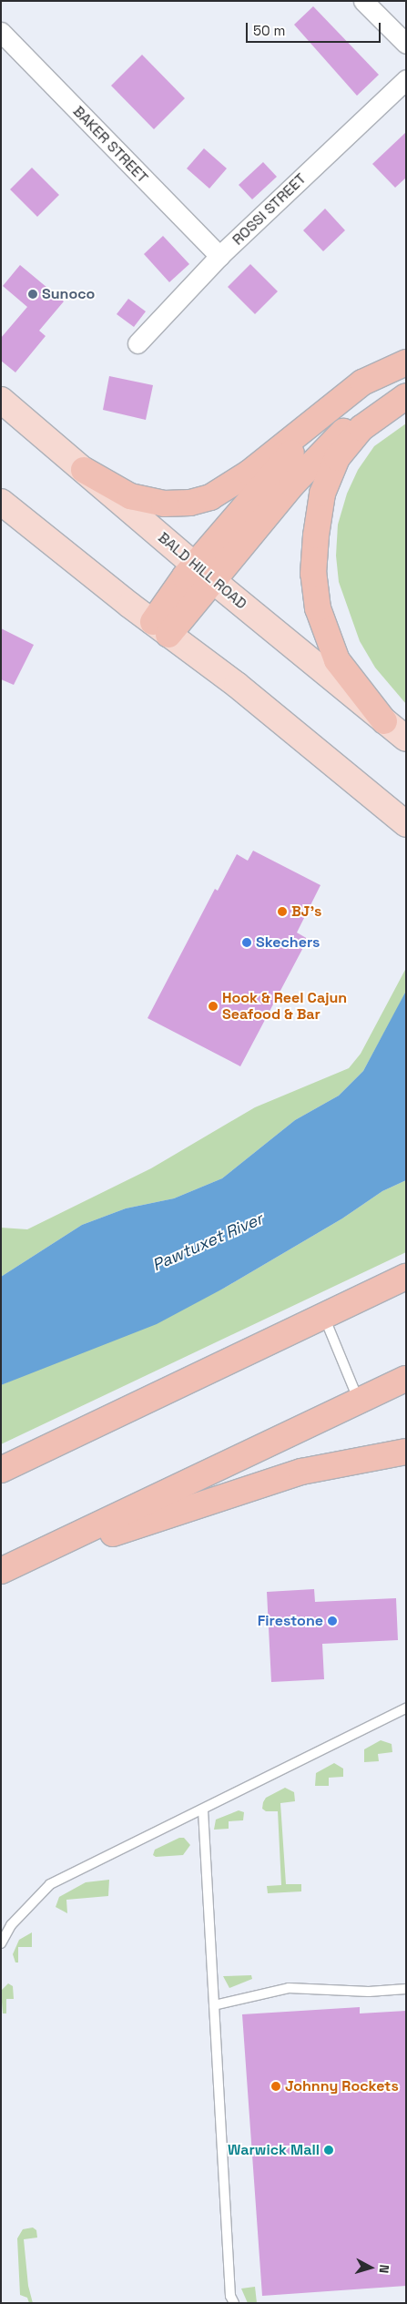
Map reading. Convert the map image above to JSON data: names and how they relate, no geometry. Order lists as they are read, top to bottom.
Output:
{
  "streets": {
    "main road": ["BALD HILL ROAD"],
    "street": ["BAKER STREET", "ROSSI STREET"]
  },
  "crossings": [
    ["BAKER STREET", "ROSSI STREET"]
  ],
  "water": ["Pawtuxet River"],
  "places": [
    "Sunoco",
    "BJ's",
    "Skechers",
    "Hook & Reel Cajun Seafood & Bar",
    "Firestone",
    "Johnny Rockets",
    "Warwick Mall"
  ],
  "scale_bar": "50 m",
  "north": "right"
}
